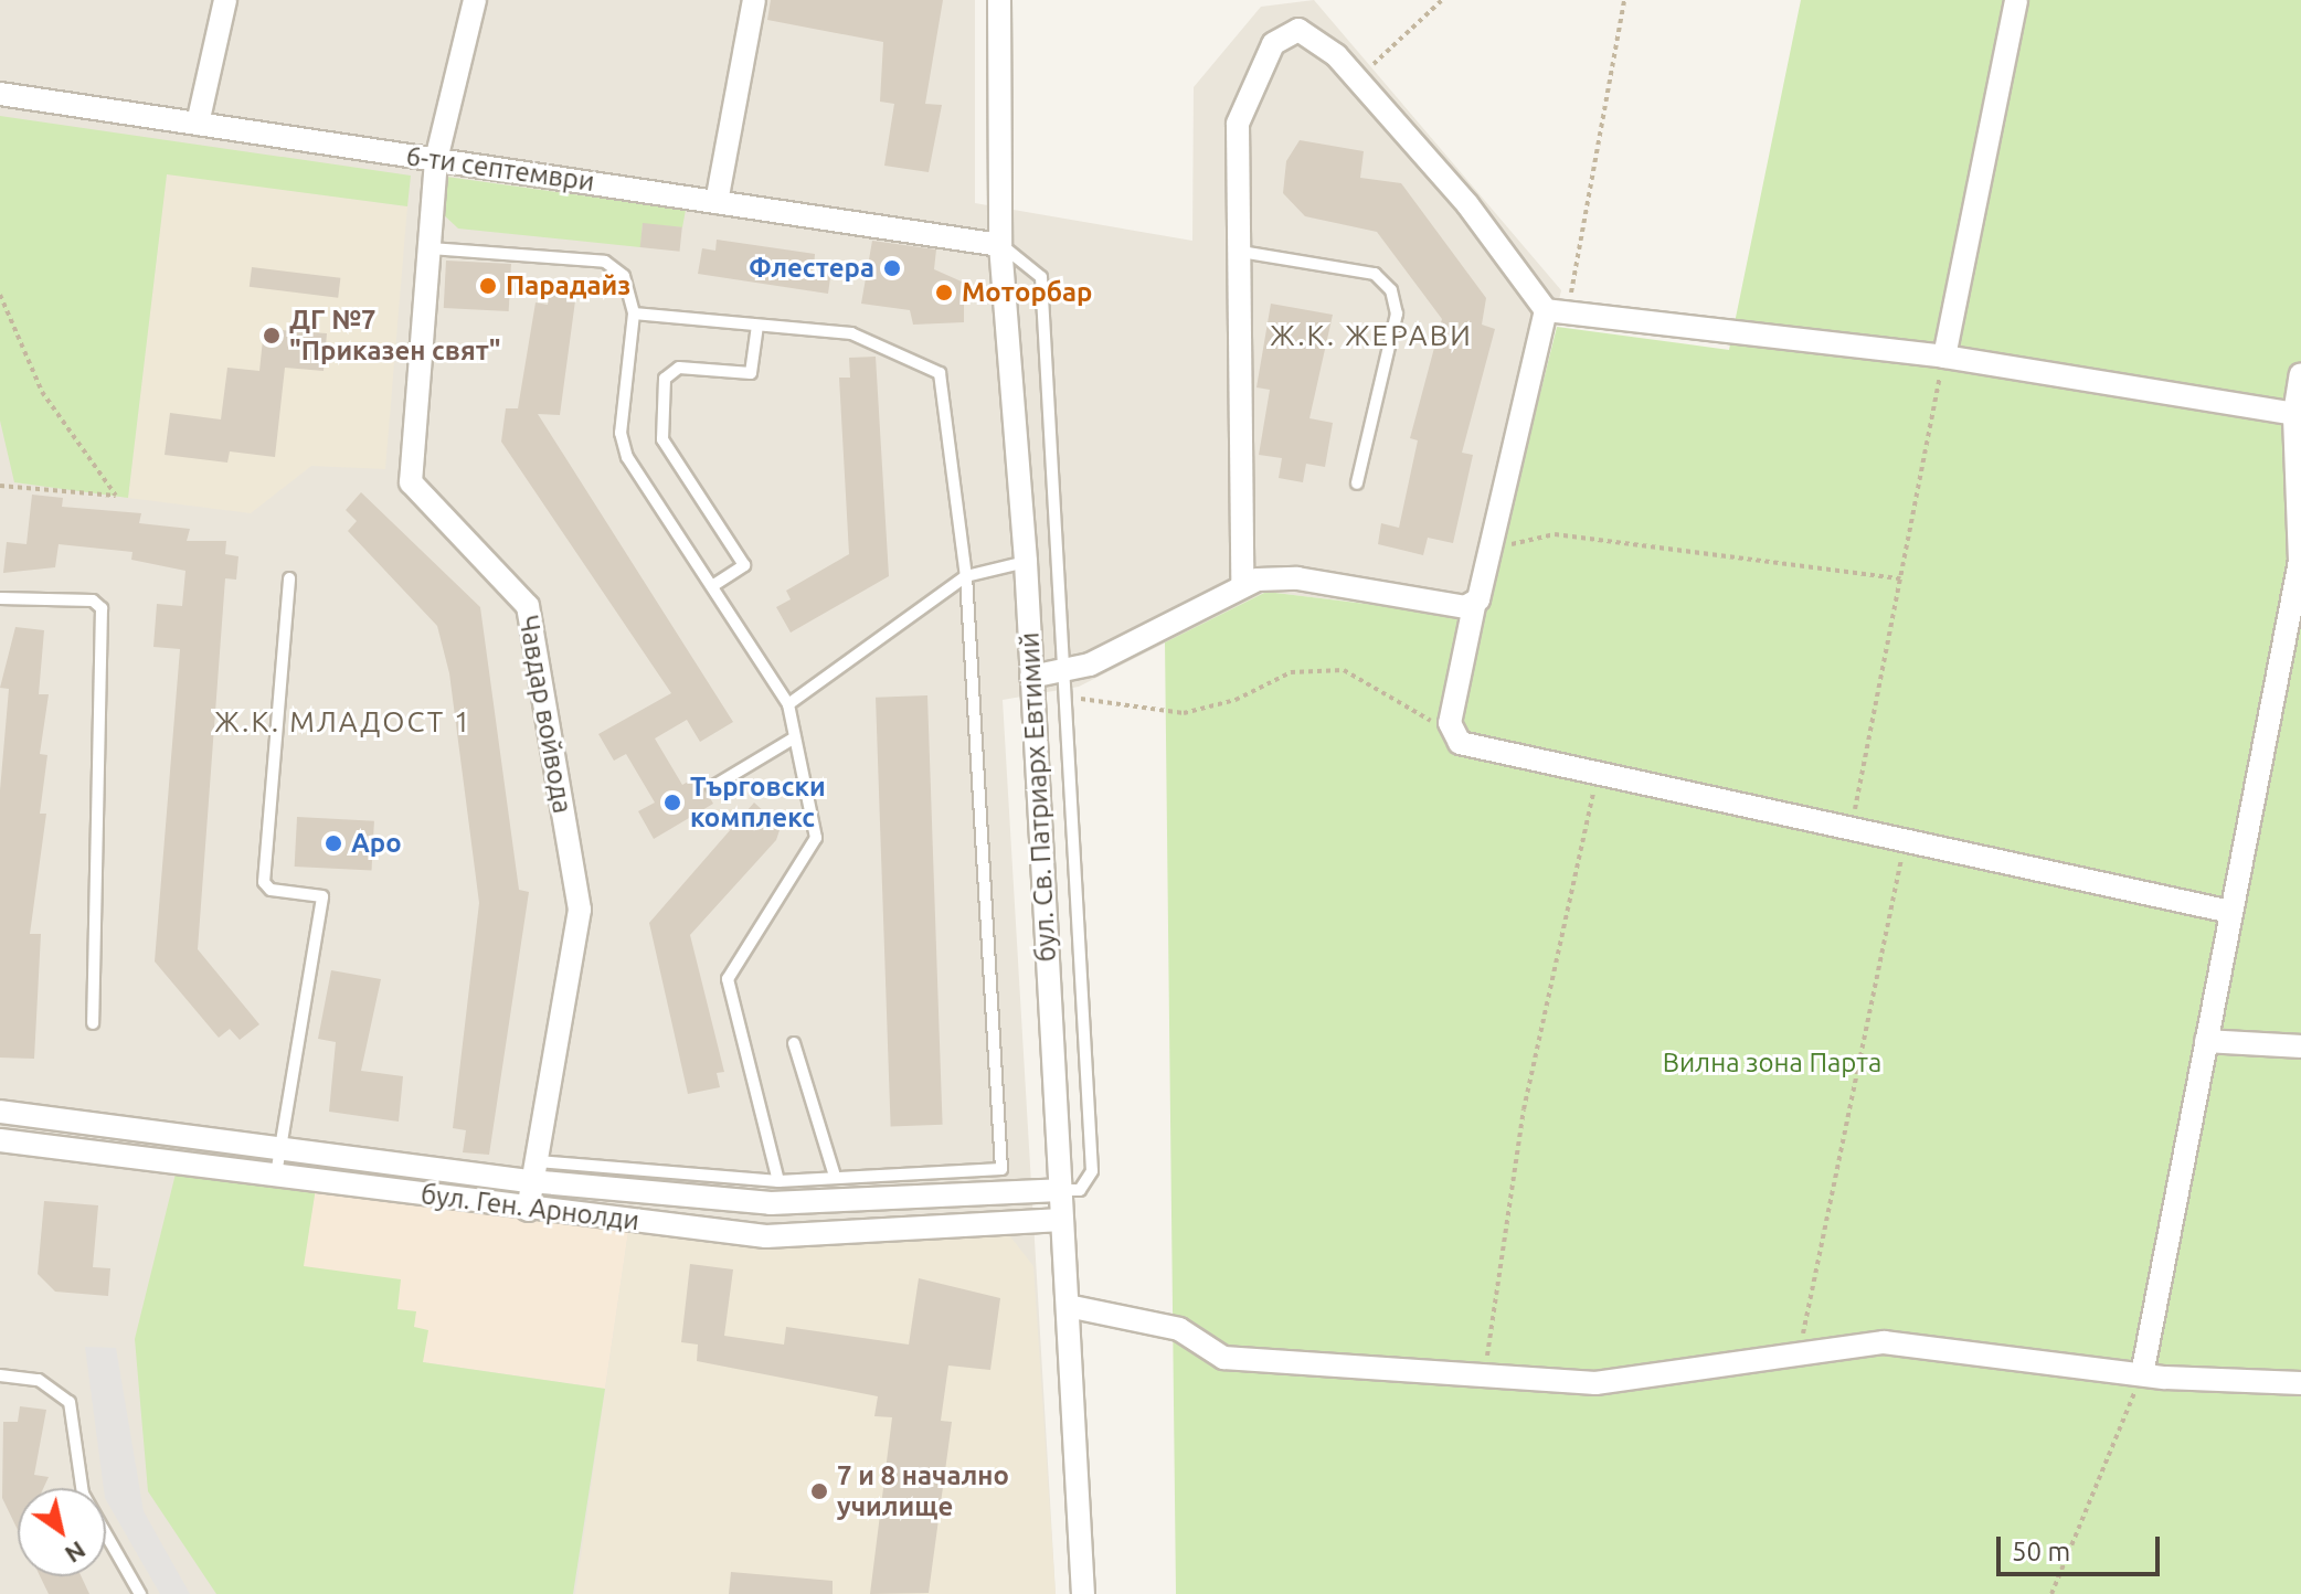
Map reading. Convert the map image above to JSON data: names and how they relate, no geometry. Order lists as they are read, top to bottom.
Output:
{
  "streets": {
    "street": [
      "6-ти септември",
      "Чавдар войвода",
      "бул. Св. Патриарх Евтимий",
      "бул. Ген. Арнолди"
    ]
  },
  "crossings": [
    ["6-ти септември", "Чавдар войвода"],
    ["6-ти септември", "бул. Св. Патриарх Евтимий"],
    ["Чавдар войвода", "бул. Ген. Арнолди"],
    ["бул. Св. Патриарх Евтимий", "бул. Ген. Арнолди"]
  ],
  "districts": ["Ж.К. ЖЕРАВИ", "Ж.К. МЛАДОСТ 1"],
  "parks": ["Вилна зона Парта"],
  "places": [
    "Флестера",
    "Парадайз",
    "Моторбар",
    "ДГ №7 \"Приказен свят\"",
    "Търговски комплекс",
    "Аро",
    "7 и 8 начално училище"
  ],
  "scale_bar": "50 m",
  "north": "bottom right"
}
